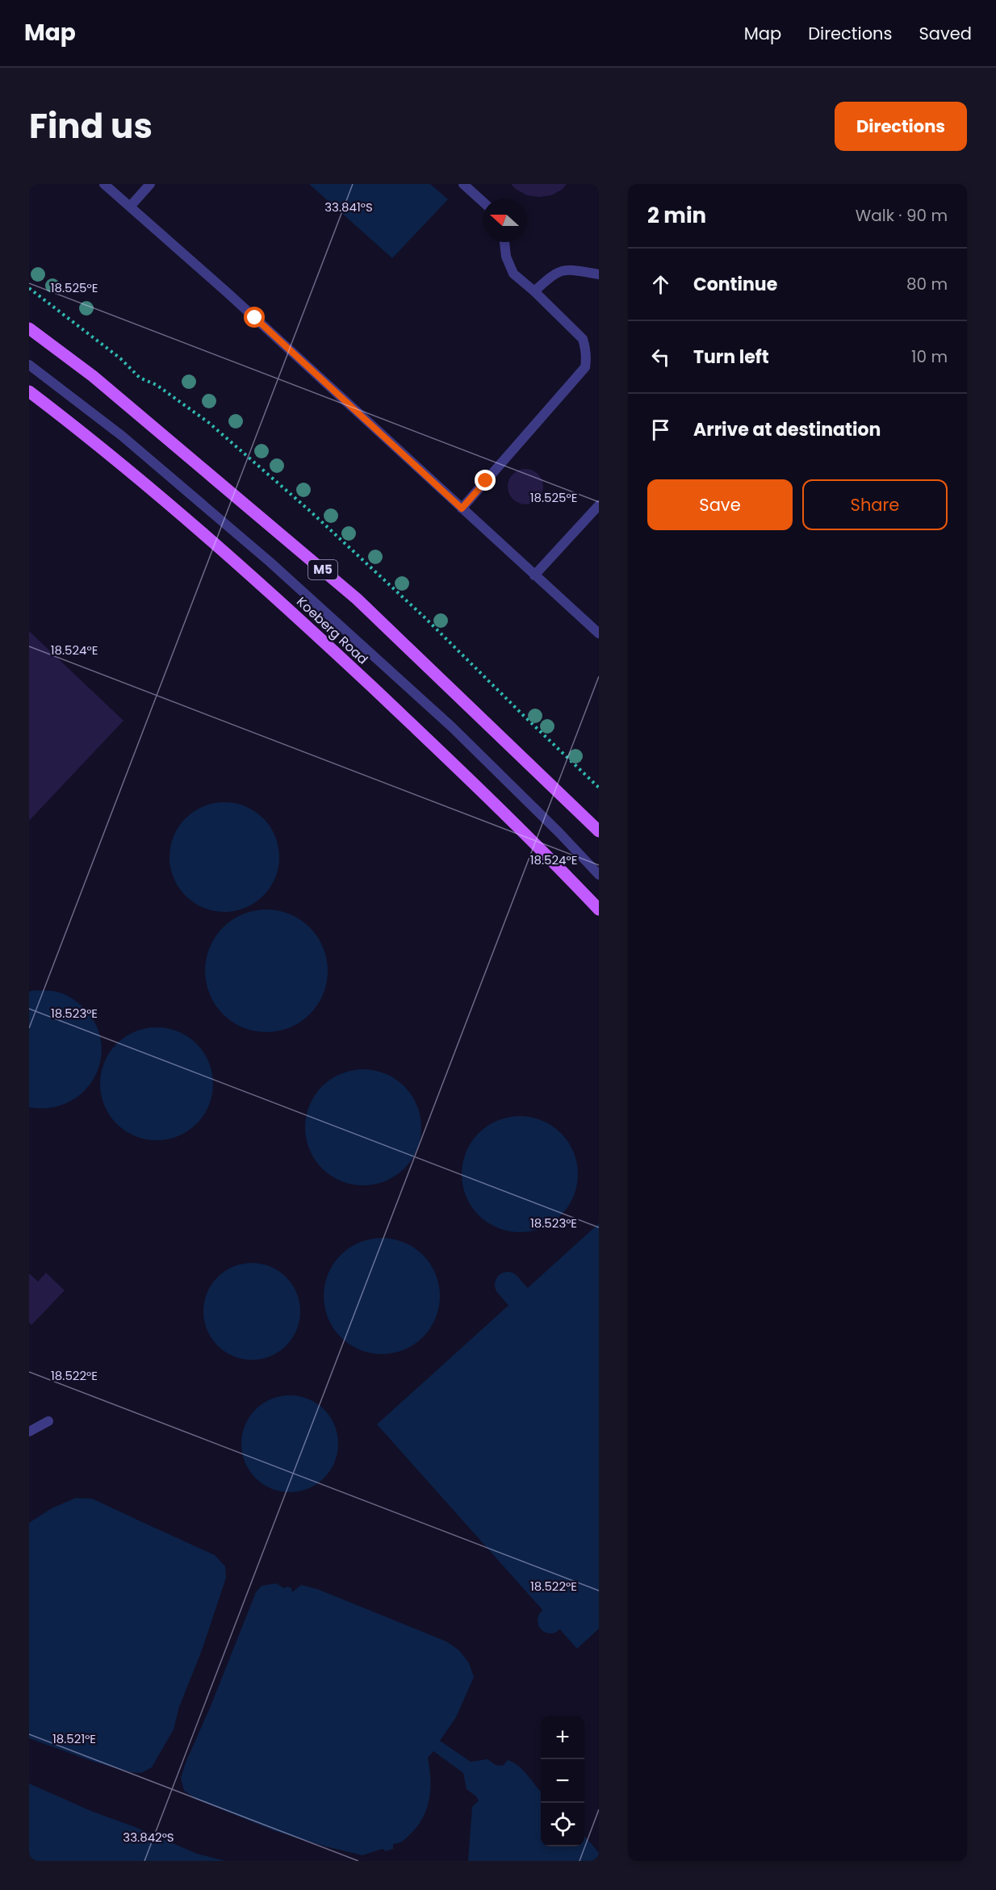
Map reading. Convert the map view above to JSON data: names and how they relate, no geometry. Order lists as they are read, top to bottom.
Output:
{
  "streets": {
    "main road": ["M5", "Koeberg Road"]
  },
  "north": "left",
  "page": {
    "header": "Map",
    "nav": ["Map", "Directions", "Saved"],
    "title": "Find us",
    "buttons": [
      "Directions",
      ["Save", "Share"]
    ],
    "heading": ["2 min", "Walk · 90 m"],
    "list": [
      ["Continue", "80 m"],
      ["Turn left", "10 m"],
      "Arrive at destination"
    ],
    "map_buttons": ["+", "−"]
  },
  "coordinates": [
    "33.841°S",
    "18.525°E",
    "18.524°E",
    "18.523°E",
    "18.522°E",
    "18.521°E",
    "33.842°S"
  ]
}
